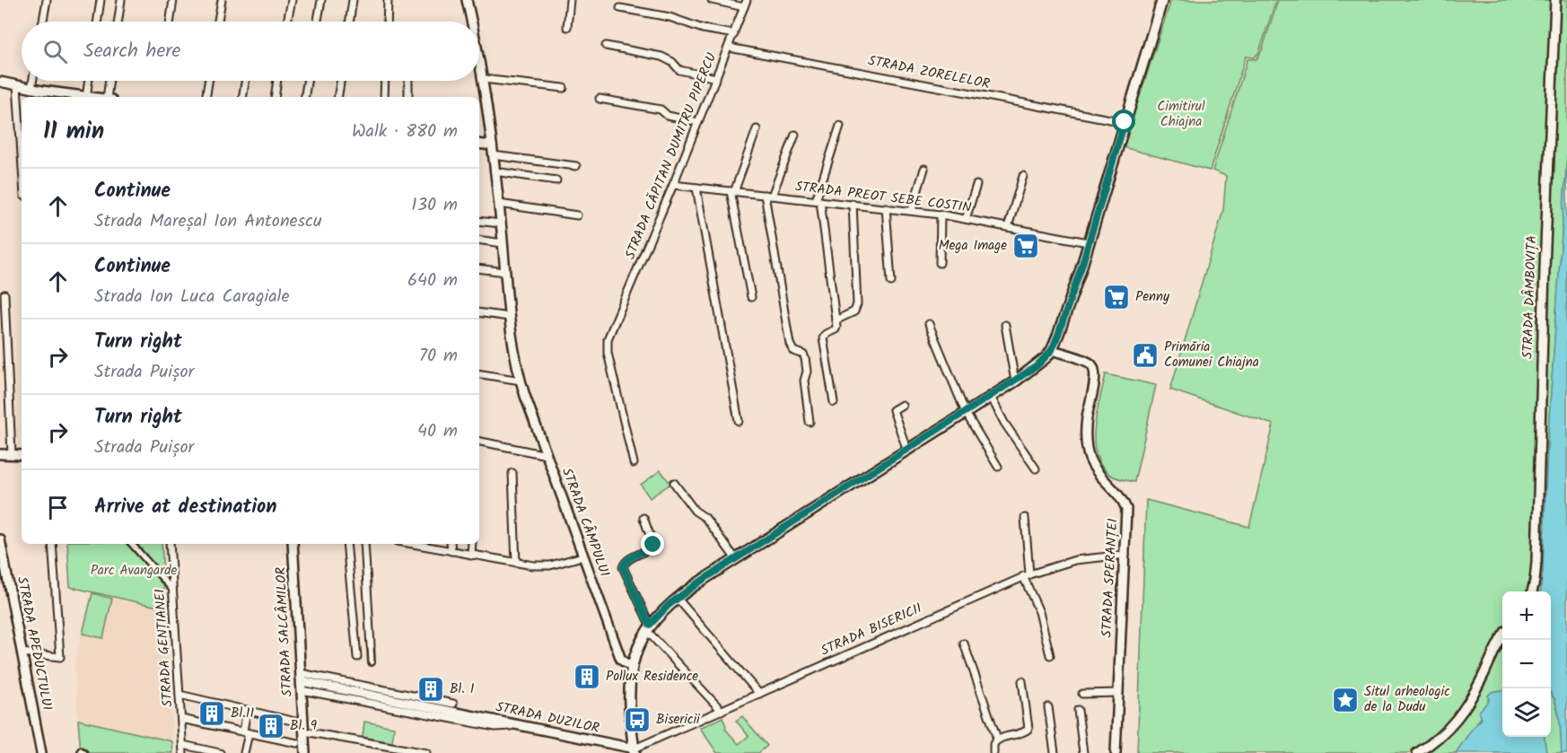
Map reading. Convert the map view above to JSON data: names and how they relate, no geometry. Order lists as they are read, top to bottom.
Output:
{
  "streets": {
    "street": [
      "STRADA ZORELELOR",
      "STRADA CĂPITAN DUMITRU PIPERCU",
      "STRADA PREOT SEBE COSTIN",
      "STRADA DÂMBOVIȚA",
      "STRADA CÂMPULUI",
      "STRADA SPERANȚEI",
      "STRADA BISERICII",
      "STRADA SALCÂMILOR",
      "STRADA APEDUCTULUI",
      "STRADA GENȚIANEI",
      "STRADA DUZILOR"
    ]
  },
  "crossings": [
    ["STRADA ZORELELOR", "STRADA CĂPITAN DUMITRU PIPERCU"],
    ["STRADA CĂPITAN DUMITRU PIPERCU", "STRADA PREOT SEBE COSTIN"],
    ["STRADA SPERANȚEI", "STRADA BISERICII"],
    ["STRADA BISERICII", "STRADA DUZILOR"],
    ["STRADA SALCÂMILOR", "STRADA DUZILOR"]
  ],
  "parks": ["Cimitirul Chiajna", "Parc Avangarde"],
  "places": {
    "supermarket": ["Mega Image", "Penny"],
    "public building": ["Primăria Comunei Chiajna"],
    "building": [
      "Pollux Residence",
      "Bl. 1",
      "Bl.11",
      "Bl. 9"
    ],
    "place": ["Situl arheologic de la Dudu"],
    "bus stop": ["Bisericii"]
  },
  "page": {
    "search": "Search here",
    "heading": ["11 min", "Walk · 880 m"],
    "list": [
      ["Continue", "Strada Mareșal Ion Antonescu", "130 m"],
      ["Continue", "Strada Ion Luca Caragiale", "640 m"],
      ["Turn right", "Strada Puișor", "70 m"],
      ["Turn right", "Strada Puișor", "40 m"],
      "Arrive at destination"
    ],
    "map_buttons": ["+", "−"]
  }
}
